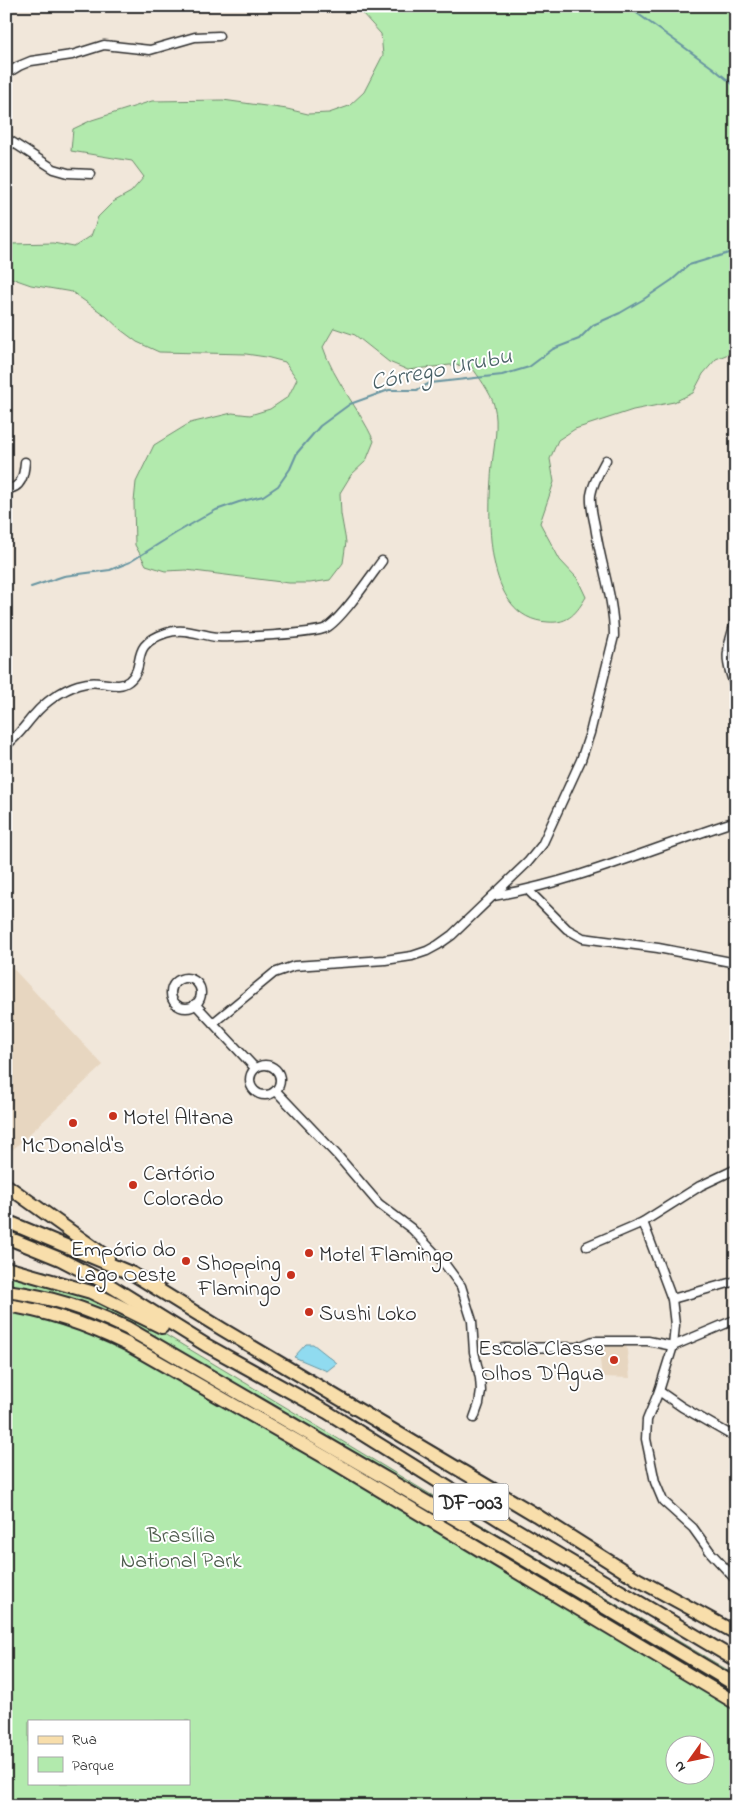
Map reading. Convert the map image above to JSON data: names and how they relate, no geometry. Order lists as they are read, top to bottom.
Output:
{
  "streets": {
    "main road": ["DF-003"]
  },
  "water": ["Córrego Urubu"],
  "parks": ["Brasília National Park"],
  "places": [
    "Motel Altana",
    "McDonald's",
    "Cartório Colorado",
    "Motel Flamingo",
    "Empório do Lago Oeste",
    "Shopping Flamingo",
    "Sushi Loko",
    "Escola Classe Olhos D'Agua"
  ],
  "legend": ["Rua", "Parque"],
  "north": "bottom left"
}
